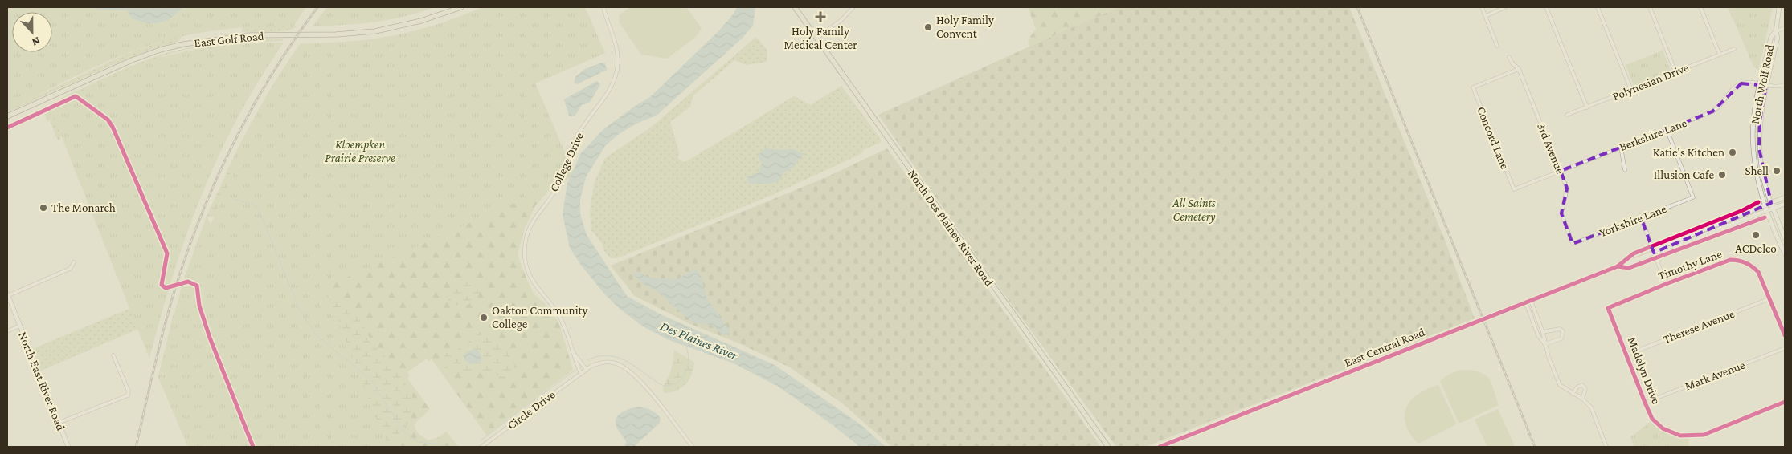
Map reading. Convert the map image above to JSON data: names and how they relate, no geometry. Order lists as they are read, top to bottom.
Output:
{
  "streets": {
    "main road": [
      "East Golf Road",
      "North Wolf Road",
      "North Des Plaines River Road",
      "East Central Road",
      "North East River Road"
    ],
    "street": [
      "Polynesian Drive",
      "Berkshire Lane",
      "Concord Lane",
      "3rd Avenue",
      "College Drive",
      "Yorkshire Lane",
      "Timothy Lane",
      "Therese Avenue",
      "Madelyn Drive",
      "Mark Avenue",
      "Circle Drive"
    ]
  },
  "crossings": [
    ["North Wolf Road", "Berkshire Lane"],
    ["North Wolf Road", "East Central Road"],
    ["Berkshire Lane", "Concord Lane"],
    ["Berkshire Lane", "3rd Avenue"],
    ["Berkshire Lane", "Yorkshire Lane"],
    ["Concord Lane", "3rd Avenue"],
    ["3rd Avenue", "Yorkshire Lane"],
    ["College Drive", "Circle Drive"],
    ["Yorkshire Lane", "Timothy Lane"],
    ["Timothy Lane", "Therese Avenue"],
    ["Timothy Lane", "East Central Road"],
    ["Timothy Lane", "Madelyn Drive"],
    ["Therese Avenue", "Madelyn Drive"],
    ["Madelyn Drive", "Mark Avenue"]
  ],
  "water": ["Des Plaines River"],
  "parks": ["Kloempken Prairie Preserve", "All Saints Cemetery"],
  "places": {
    "health": ["Holy Family Medical Center"],
    "other": [
      "Holy Family Convent",
      "Katie's Kitchen",
      "Shell",
      "Illusion Cafe",
      "The Monarch",
      "ACDelco",
      "Oakton Community College"
    ]
  },
  "north": "bottom"
}
